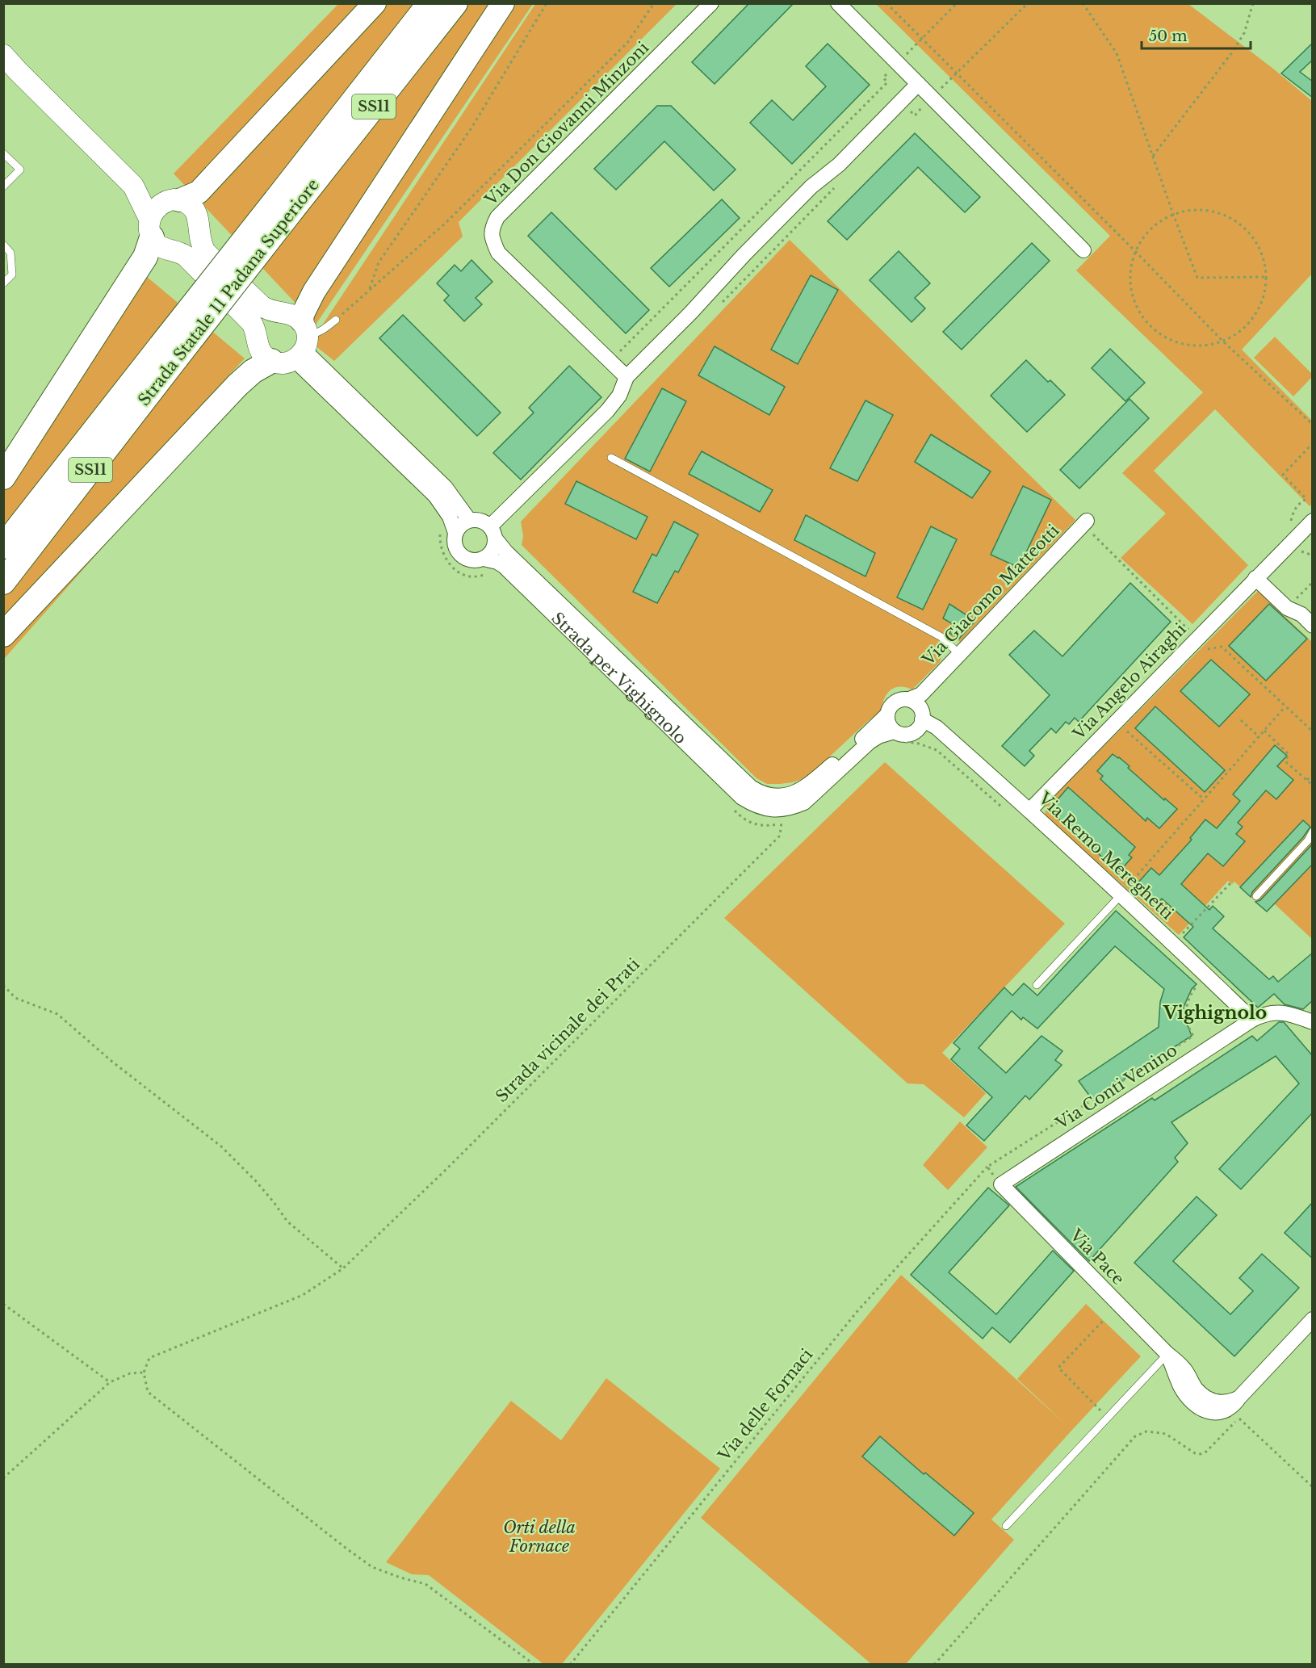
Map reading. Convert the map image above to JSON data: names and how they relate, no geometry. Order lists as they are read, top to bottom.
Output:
{
  "streets": {
    "highway": ["SS11", "Strada Statale 11 Padana Superiore"],
    "street": [
      "Via Don Giovanni Minzoni",
      "Via Giacomo Matteotti",
      "Strada per Vighignolo",
      "Via Angelo Airaghi",
      "Via Remo Mereghetti",
      "Via Conti Venino",
      "Via Pace"
    ],
    "path": ["Strada vicinale dei Prati", "Via delle Fornaci"]
  },
  "crossings": [
    ["Via Giacomo Matteotti", "Via Remo Mereghetti"],
    ["Via Angelo Airaghi", "Via Remo Mereghetti"],
    ["Via Remo Mereghetti", "Via Conti Venino"],
    ["Via Conti Venino", "Via Pace"]
  ],
  "districts": ["Vighignolo"],
  "parks": ["Orti della Fornace"],
  "scale_bar": "50 m"
}
